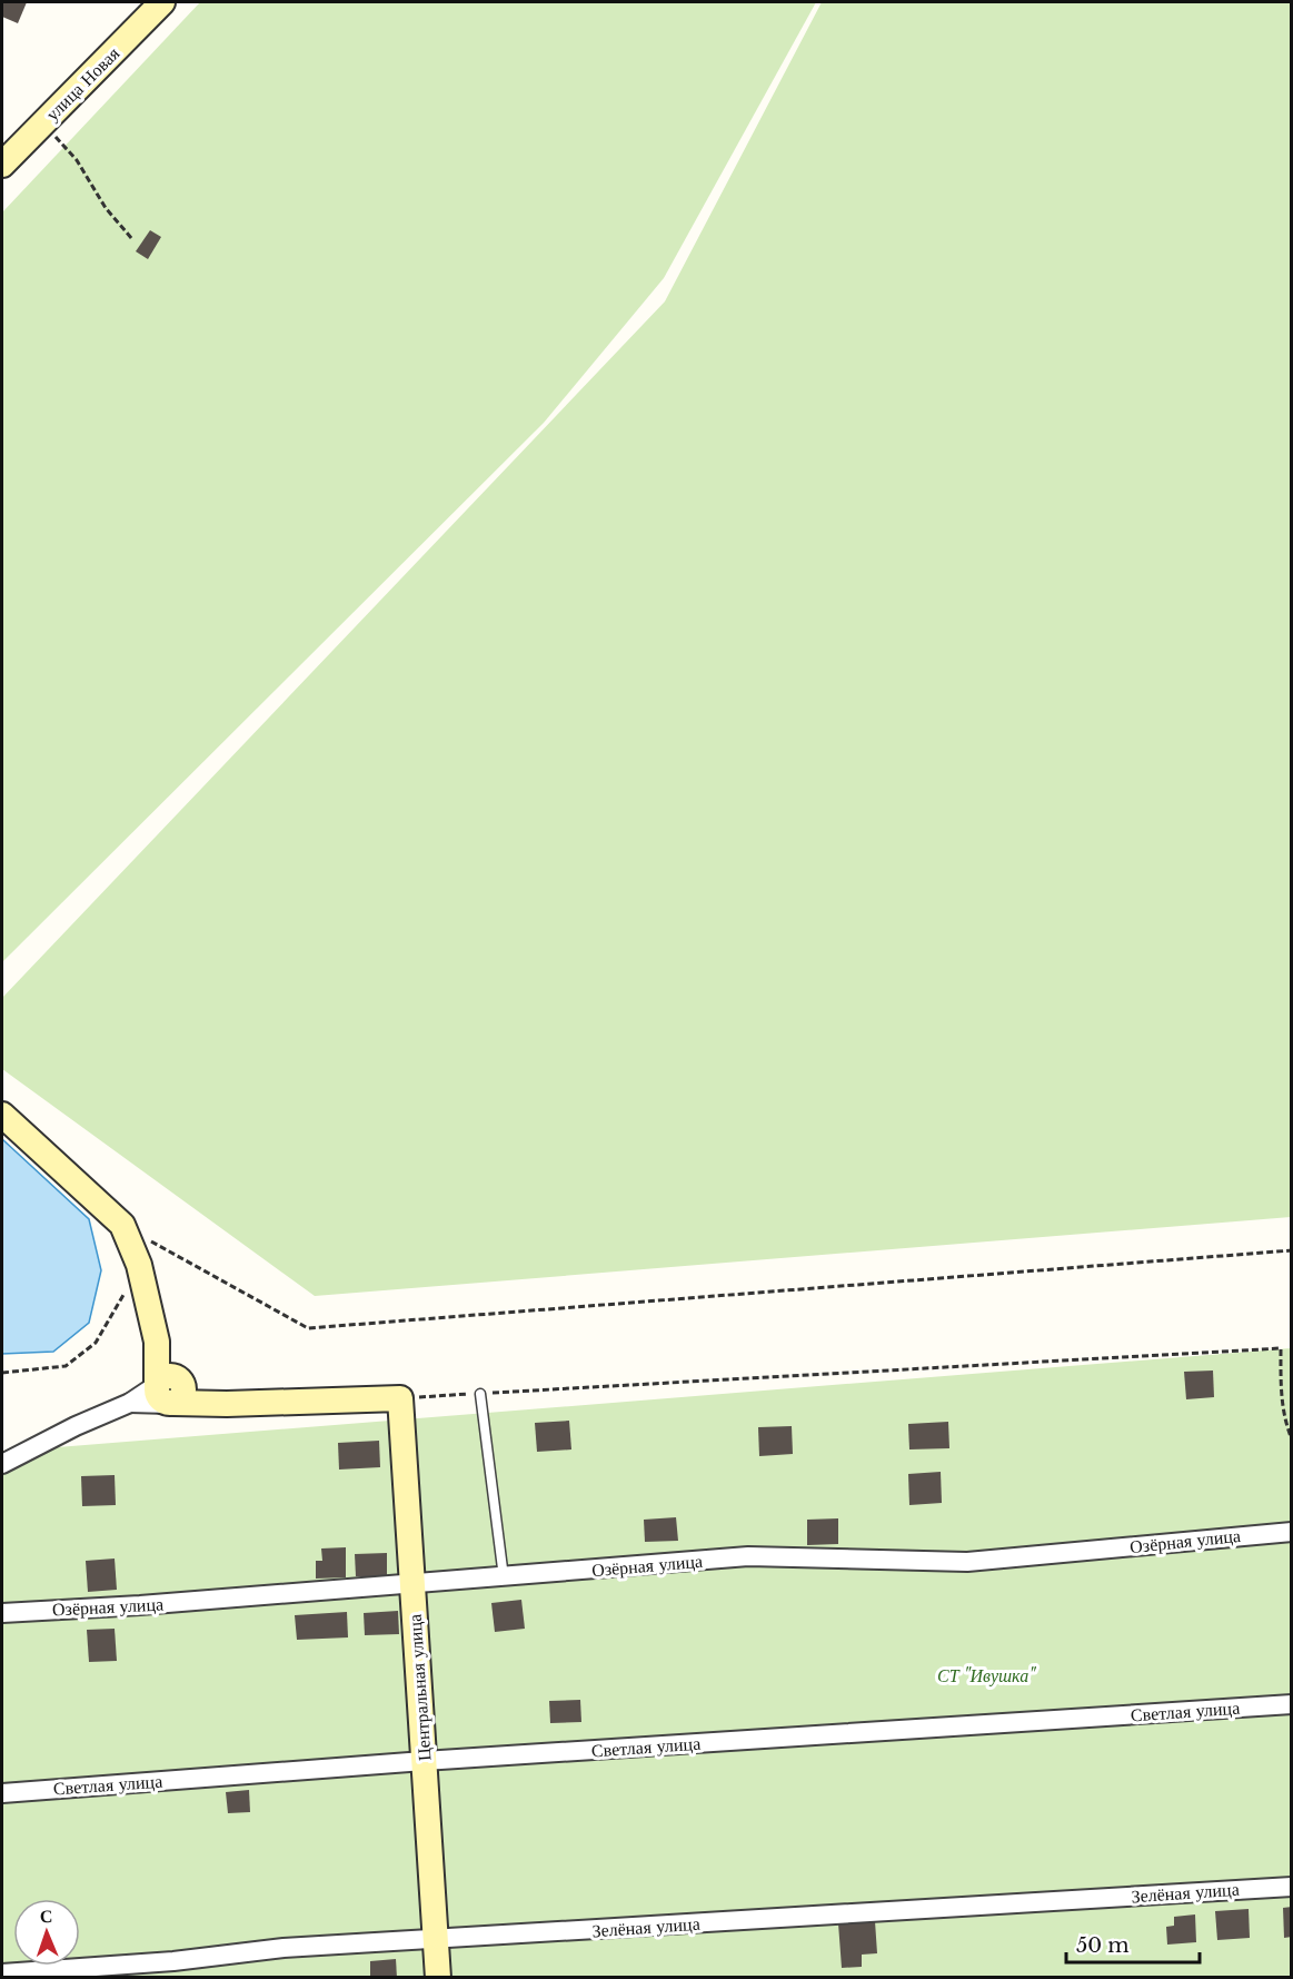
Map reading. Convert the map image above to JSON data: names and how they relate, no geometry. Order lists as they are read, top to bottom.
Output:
{
  "streets": {
    "street": [
      "улица Новая",
      "Озёрная улица",
      "Центральная улица",
      "Светлая улица",
      "Зелёная улица"
    ]
  },
  "crossings": [
    ["Озёрная улица", "Центральная улица"],
    ["Центральная улица", "Светлая улица"],
    ["Центральная улица", "Зелёная улица"]
  ],
  "parks": ["СТ \"Ивушка\""],
  "scale_bar": "50 m",
  "north": "top"
}
